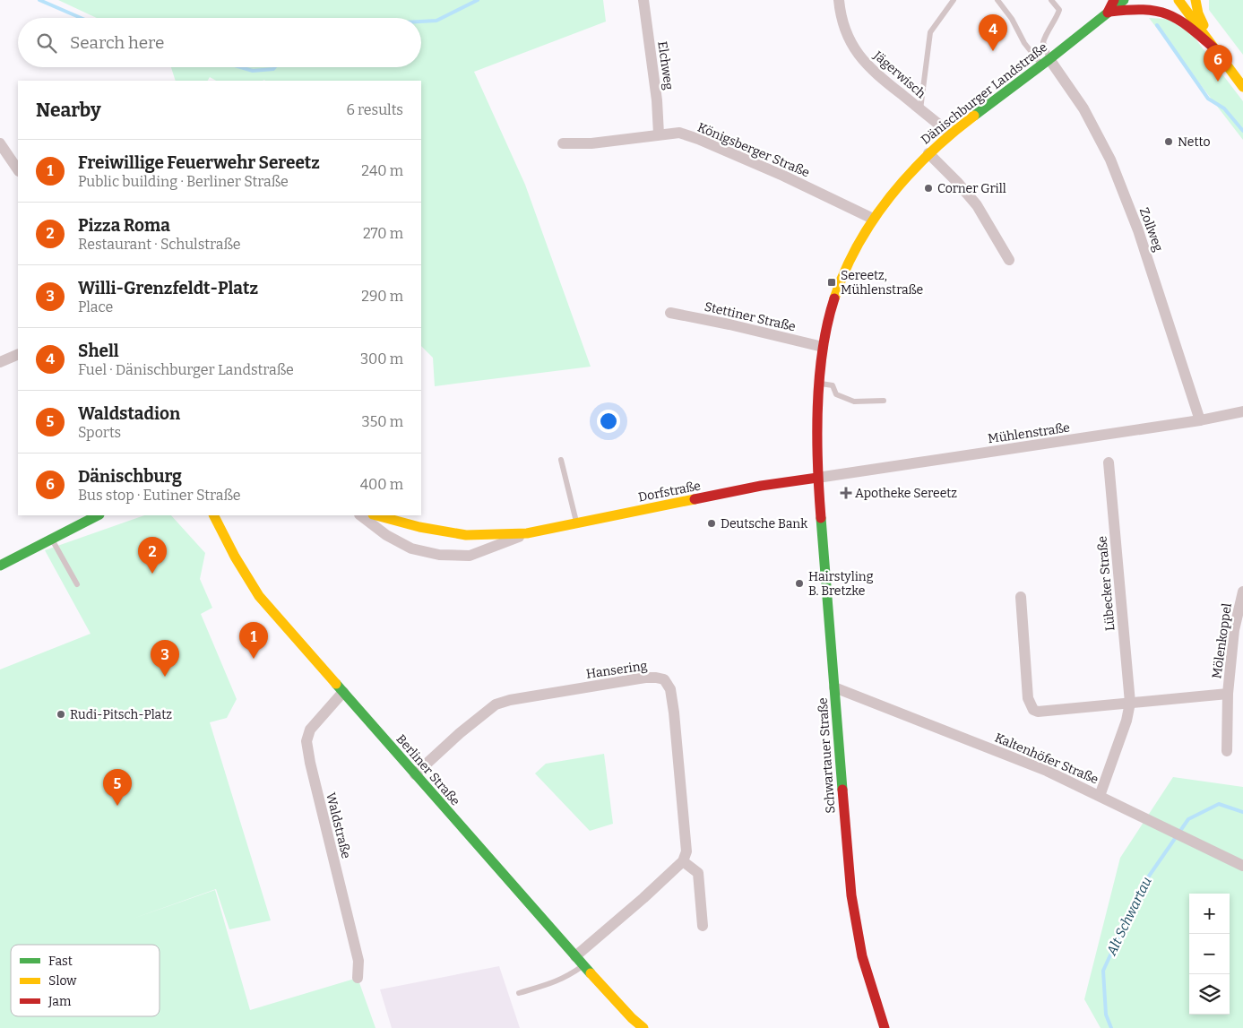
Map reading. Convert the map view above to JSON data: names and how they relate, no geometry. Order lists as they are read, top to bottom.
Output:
{
  "streets": {
    "main road": [
      "Dänischburger Landstraße",
      "Dorfstraße",
      "Schwartauer Straße",
      "Berliner Straße"
    ],
    "street": [
      "Elchweg",
      "Jägerwisch",
      "Königsberger Straße",
      "Zollweg",
      "Stettiner Straße",
      "Mühlenstraße",
      "Lübecker Straße",
      "Mölenkoppel",
      "Hansering",
      "Kaltenhöfer Straße",
      "Waldstraße"
    ]
  },
  "crossings": [
    ["Elchweg", "Königsberger Straße"],
    ["Jägerwisch", "Dänischburger Landstraße"],
    ["Dänischburger Landstraße", "Königsberger Straße"],
    ["Dänischburger Landstraße", "Zollweg"],
    ["Dänischburger Landstraße", "Stettiner Straße"],
    ["Dänischburger Landstraße", "Mühlenstraße"],
    ["Dänischburger Landstraße", "Dorfstraße"],
    ["Dänischburger Landstraße", "Schwartauer Straße"],
    ["Zollweg", "Mühlenstraße"],
    ["Mühlenstraße", "Dorfstraße"],
    ["Mühlenstraße", "Schwartauer Straße"],
    ["Dorfstraße", "Schwartauer Straße"],
    ["Lübecker Straße", "Mölenkoppel"],
    ["Lübecker Straße", "Kaltenhöfer Straße"],
    ["Hansering", "Berliner Straße"],
    ["Schwartauer Straße", "Kaltenhöfer Straße"],
    ["Berliner Straße", "Waldstraße"]
  ],
  "water": ["Alt Schwartau"],
  "places": {
    "other": [
      "Netto",
      "Corner Grill",
      "Deutsche Bank",
      "Hairstyling B. Bretzke",
      "Rudi-Pitsch-Platz"
    ],
    "transit": ["Sereetz, Mühlenstraße"],
    "health": ["Apotheke Sereetz"]
  },
  "legend": ["Fast", "Slow", "Jam"],
  "page": {
    "pins": [
      "4",
      "6",
      "2",
      "1",
      "3",
      "5"
    ],
    "search": "Search here",
    "heading": ["Nearby", "6 results"],
    "list": [
      {
        "mark": "1",
        "name": "Freiwillige Feuerwehr Sereetz",
        "note": "Public building · Berliner Straße",
        "value": "240 m"
      },
      {
        "mark": "2",
        "name": "Pizza Roma",
        "note": "Restaurant · Schulstraße",
        "value": "270 m"
      },
      {
        "mark": "3",
        "name": "Willi-Grenzfeldt-Platz",
        "note": "Place",
        "value": "290 m"
      },
      {
        "mark": "4",
        "name": "Shell",
        "note": "Fuel · Dänischburger Landstraße",
        "value": "300 m"
      },
      {
        "mark": "5",
        "name": "Waldstadion",
        "note": "Sports",
        "value": "350 m"
      },
      {
        "mark": "6",
        "name": "Dänischburg",
        "note": "Bus stop · Eutiner Straße",
        "value": "400 m"
      }
    ],
    "map_buttons": ["+", "−"]
  }
}
